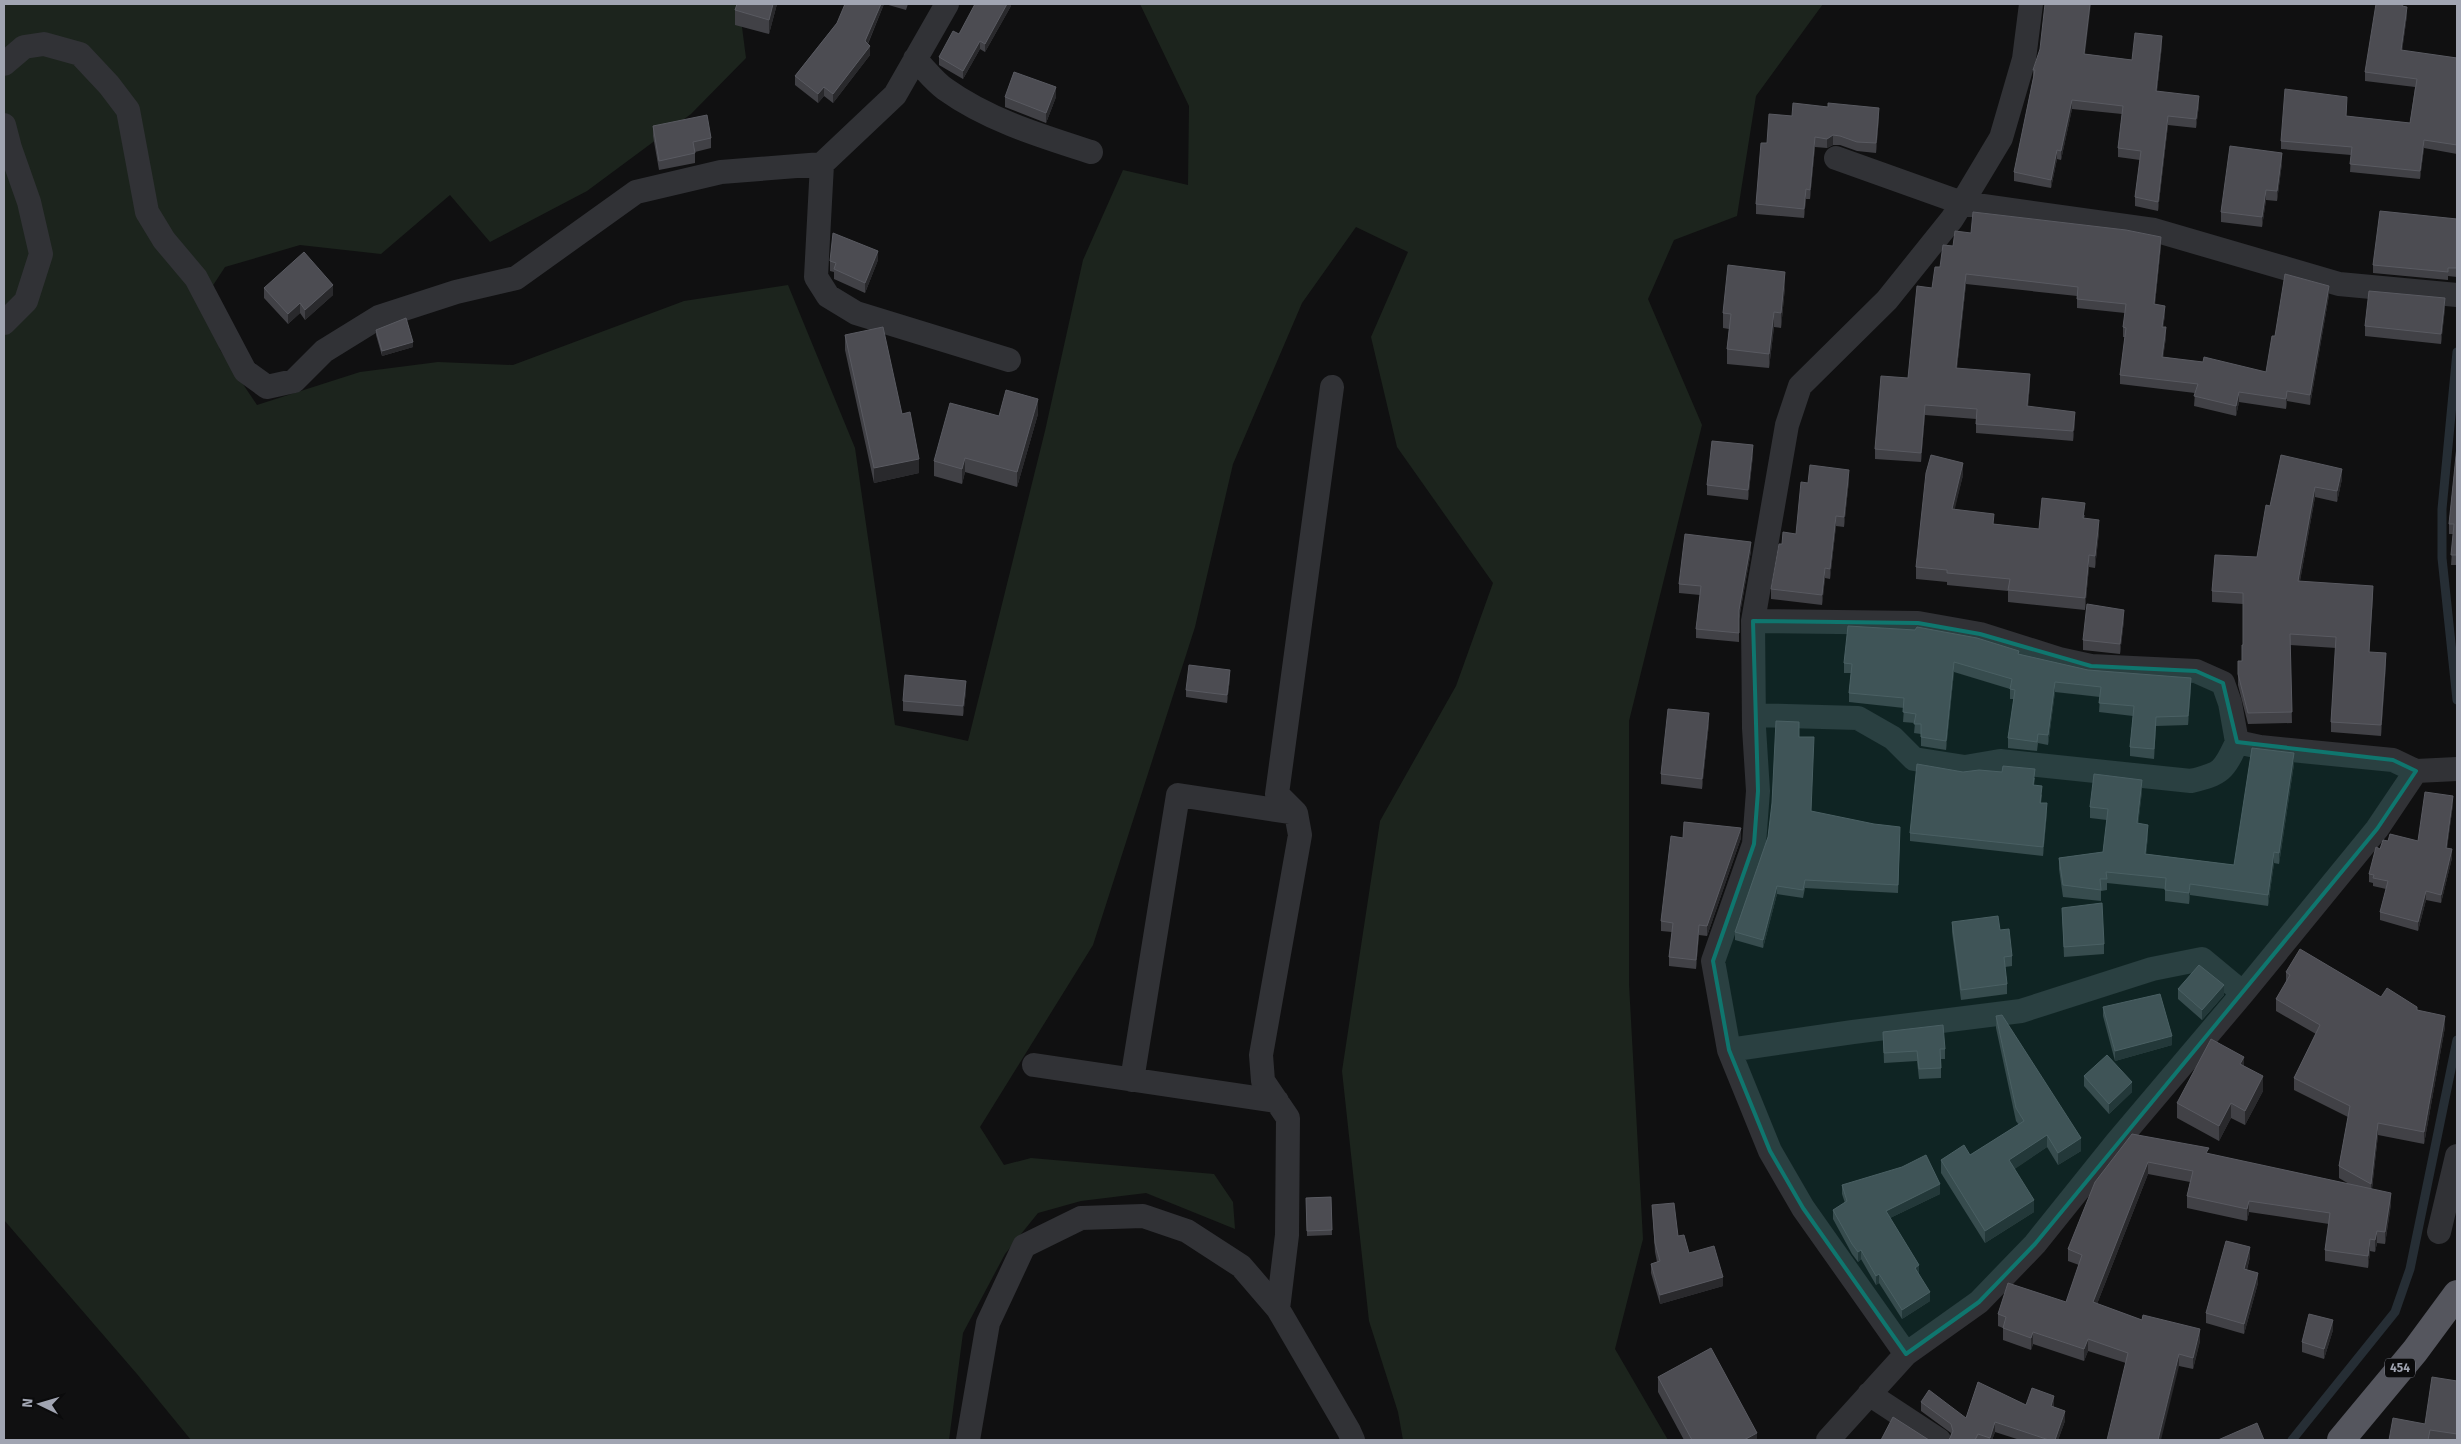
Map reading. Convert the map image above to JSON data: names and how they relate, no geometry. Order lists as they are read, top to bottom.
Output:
{
  "streets": {
    "highway": ["454"]
  },
  "north": "left"
}
